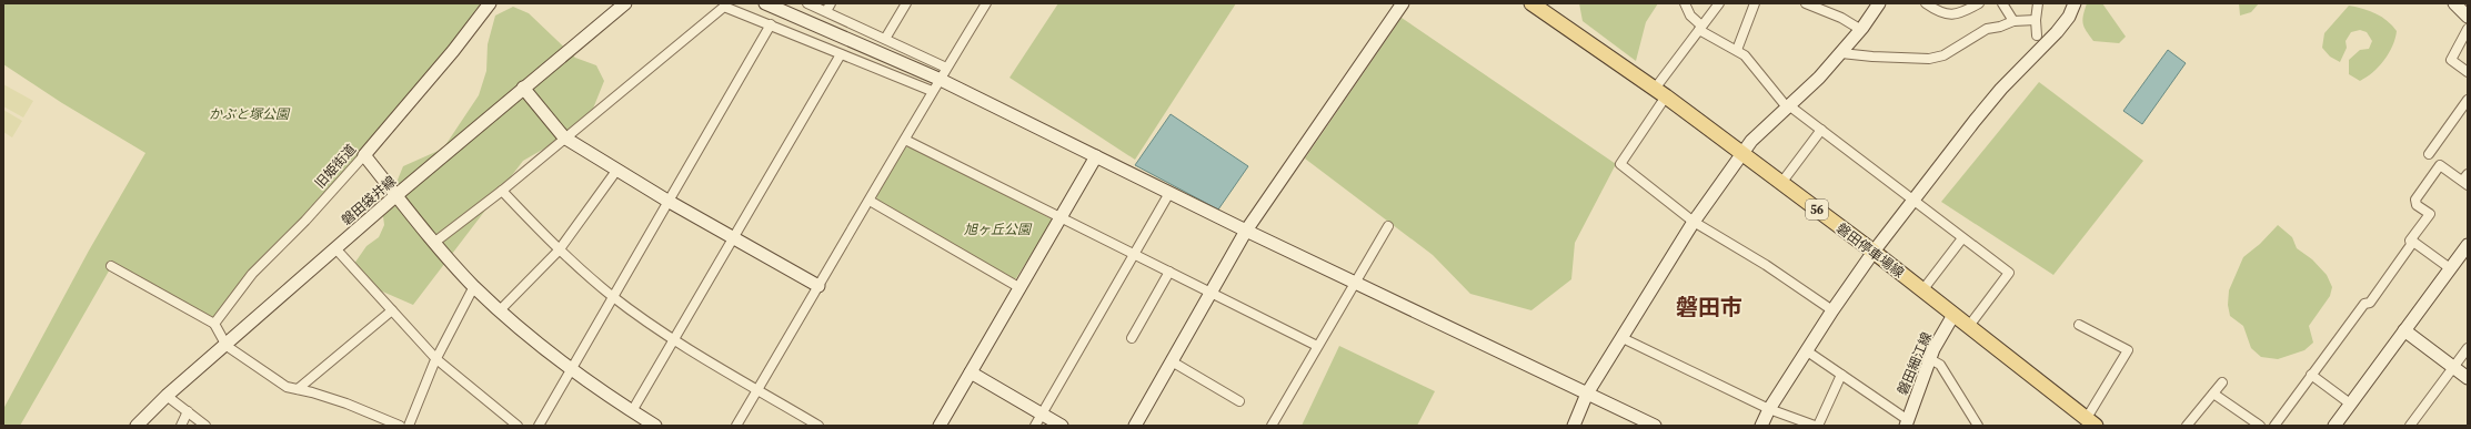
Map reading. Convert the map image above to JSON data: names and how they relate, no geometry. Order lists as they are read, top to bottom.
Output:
{
  "streets": {
    "main road": ["56", "磐田停車場線"],
    "street": ["旧姫街道", "磐田袋井線", "磐田細江線"]
  },
  "crossings": [
    ["磐田停車場線", "磐田細江線"]
  ],
  "districts": ["磐田市"],
  "parks": ["かぶと塚公園", "旭ヶ丘公園"]
}
